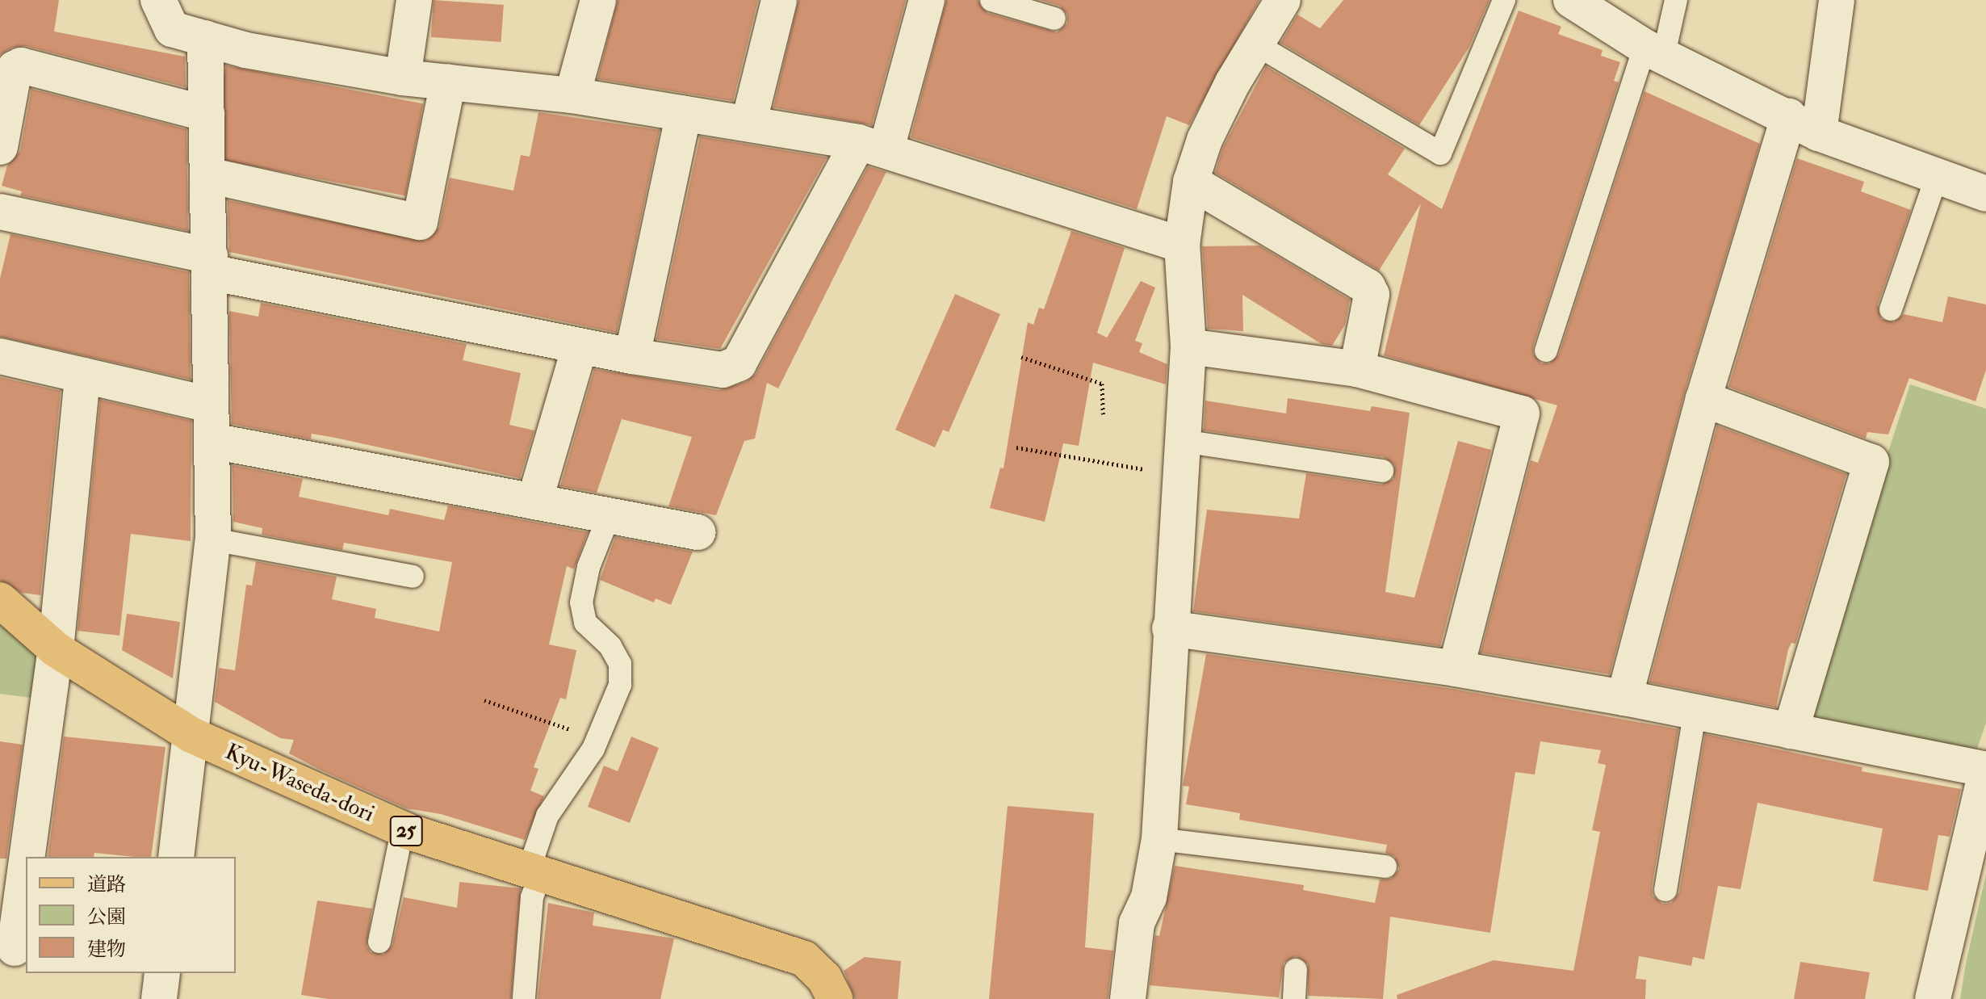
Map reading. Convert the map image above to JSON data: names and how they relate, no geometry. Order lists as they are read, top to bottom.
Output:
{
  "streets": {
    "main road": ["Kyu-Waseda-dori", "25"]
  },
  "legend": ["道路", "公園", "建物"]
}
